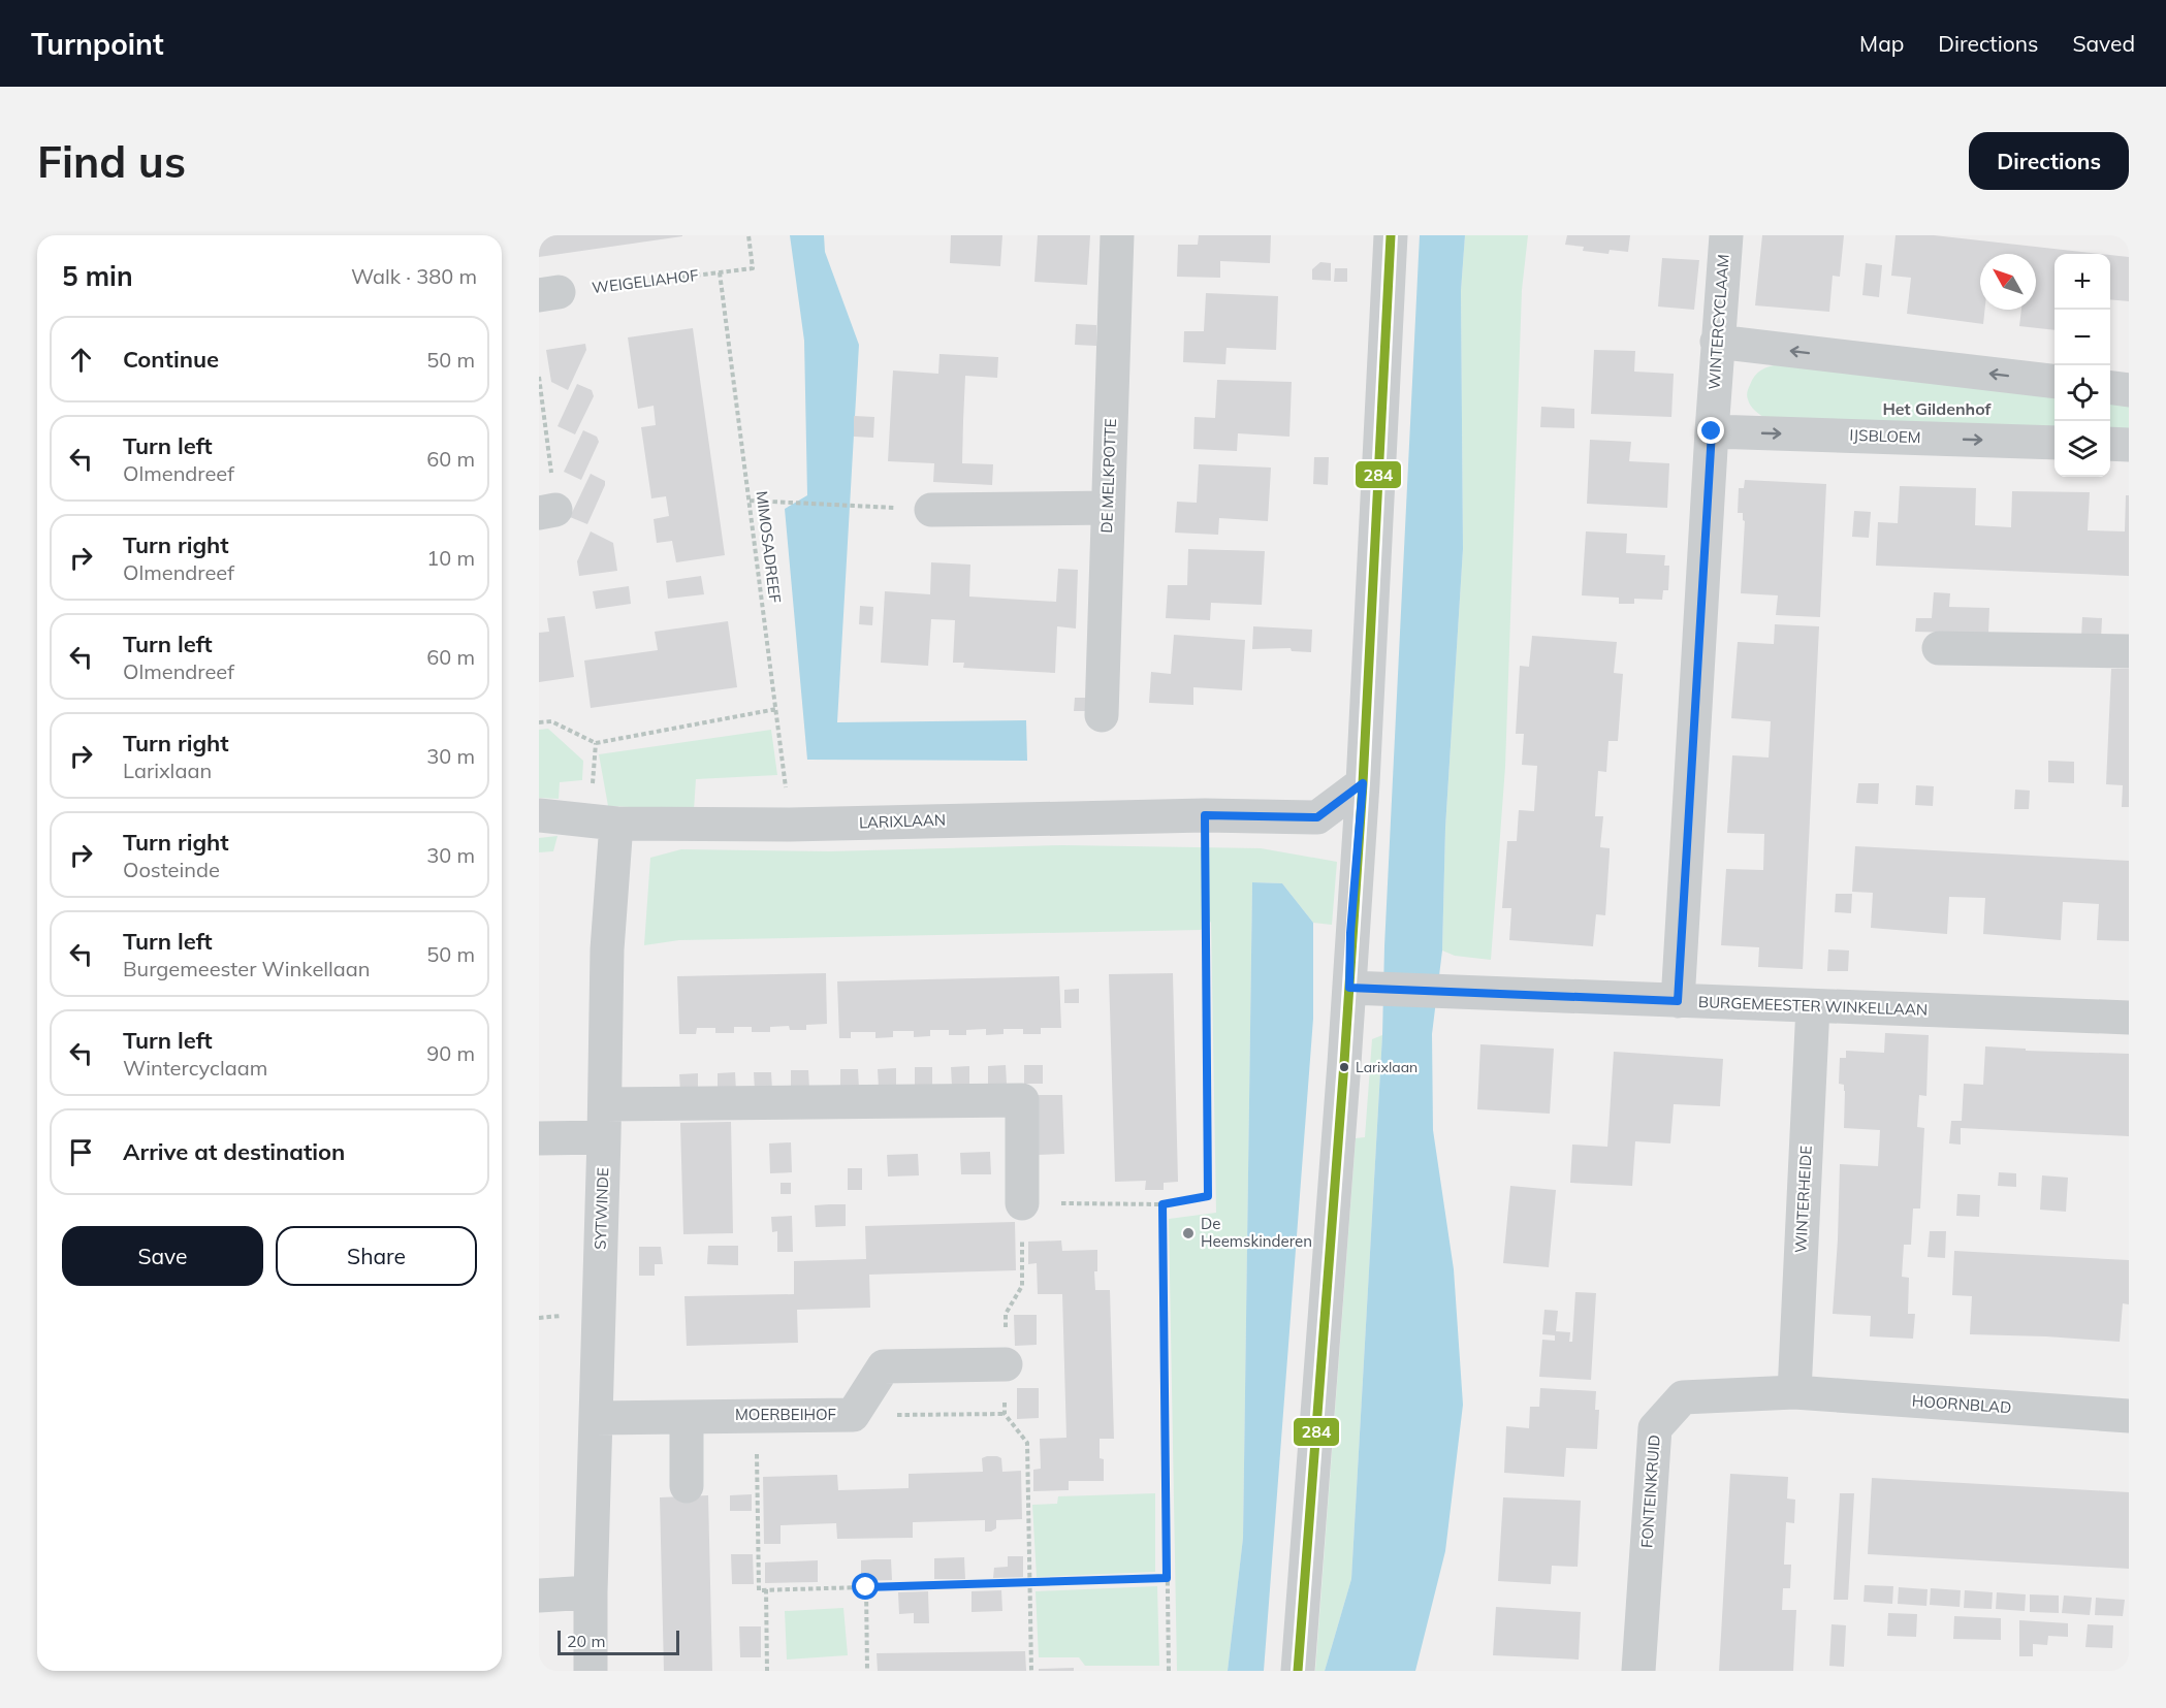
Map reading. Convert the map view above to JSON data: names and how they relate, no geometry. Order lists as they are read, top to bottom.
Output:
{
  "streets": {
    "street": [
      "WINTERCYCLAAM",
      "IJSBLOEM",
      "DE MELKPOTTE",
      "LARIXLAAN",
      "BURGEMEESTER WINKELLAAN",
      "WINTERHEIDE",
      "SYTWINDE",
      "HOORNBLAD",
      "MOERBEIHOF",
      "FONTEINKRUID"
    ],
    "path": ["WEIGELIAHOF", "MIMOSADREEF"]
  },
  "crossings": [
    ["WEIGELIAHOF", "MIMOSADREEF"],
    ["WINTERCYCLAAM", "IJSBLOEM"],
    ["WINTERCYCLAAM", "BURGEMEESTER WINKELLAAN"],
    ["MIMOSADREEF", "LARIXLAAN"],
    ["LARIXLAAN", "SYTWINDE"],
    ["BURGEMEESTER WINKELLAAN", "WINTERHEIDE"],
    ["WINTERHEIDE", "HOORNBLAD"],
    ["WINTERHEIDE", "FONTEINKRUID"],
    ["SYTWINDE", "MOERBEIHOF"],
    ["HOORNBLAD", "FONTEINKRUID"]
  ],
  "districts": ["Het Gildenhof"],
  "places": ["Larixlaan", "De Heemskinderen"],
  "lines": ["transit line 284"],
  "scale_bar": "20 m",
  "north": "top left",
  "page": {
    "header": "Turnpoint",
    "nav": ["Map", "Directions", "Saved"],
    "buttons": [
      "Directions",
      ["Save", "Share"]
    ],
    "title": "Find us",
    "heading": ["5 min", "Walk · 380 m"],
    "map_buttons": ["+", "−"],
    "list": [
      ["Continue", "50 m"],
      ["Turn left", "Olmendreef", "60 m"],
      ["Turn right", "Olmendreef", "10 m"],
      ["Turn left", "Olmendreef", "60 m"],
      ["Turn right", "Larixlaan", "30 m"],
      ["Turn right", "Oosteinde", "30 m"],
      ["Turn left", "Burgemeester Winkellaan", "50 m"],
      ["Turn left", "Wintercyclaam", "90 m"],
      "Arrive at destination"
    ],
    "scale": "20 m"
  }
}
